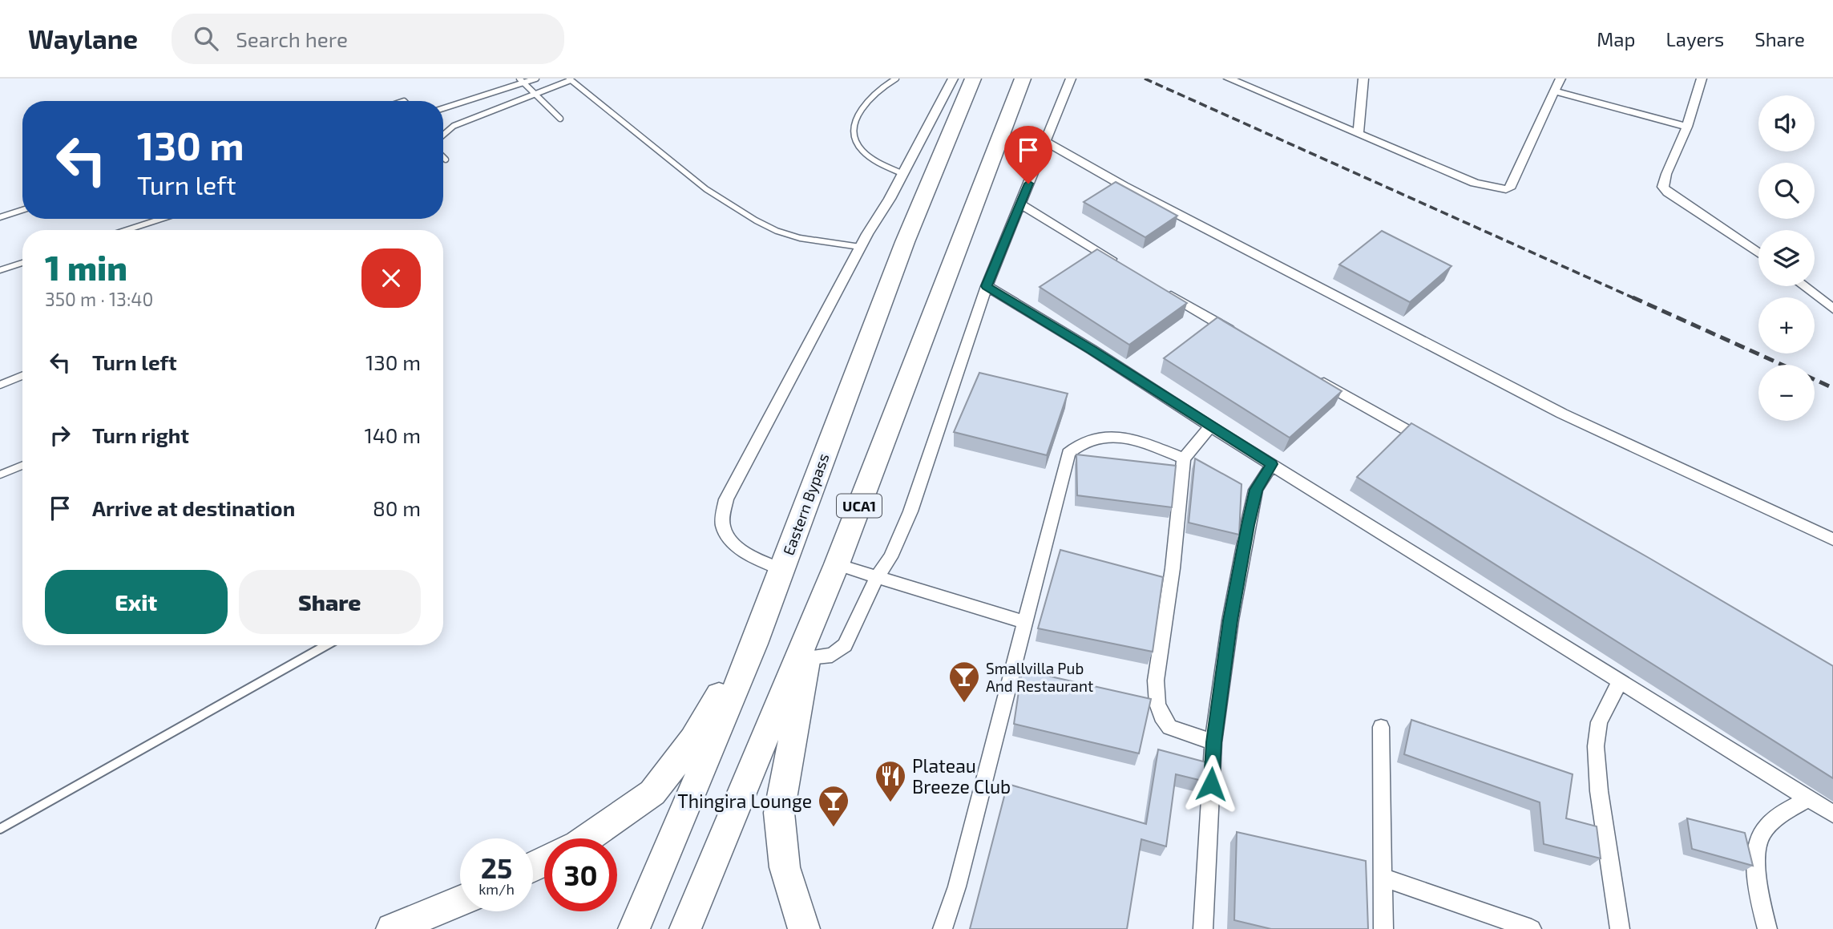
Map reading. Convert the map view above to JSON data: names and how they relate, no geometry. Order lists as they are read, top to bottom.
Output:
{
  "streets": {
    "main road": ["Eastern Bypass", "UCA1"]
  },
  "places": {
    "bar": ["Smallvilla Pub And Restaurant", "Thingira Lounge"],
    "restaurant": ["Plateau Breeze Club"]
  },
  "page": {
    "header": "Waylane",
    "search": "Search here",
    "nav": ["Map", "Layers", "Share"],
    "map_buttons": ["+", "−"],
    "turn": ["130 m", "Turn left"],
    "heading": ["1 min", "350 m · 13:40"],
    "list": [
      {
        "name": "Turn left",
        "value": "130 m"
      },
      {
        "name": "Turn right",
        "value": "140 m"
      },
      {
        "name": "Arrive at destination",
        "value": "80 m"
      }
    ],
    "buttons": ["Exit", "Share"],
    "speed": "25 km/h",
    "limit": "30"
  }
}
